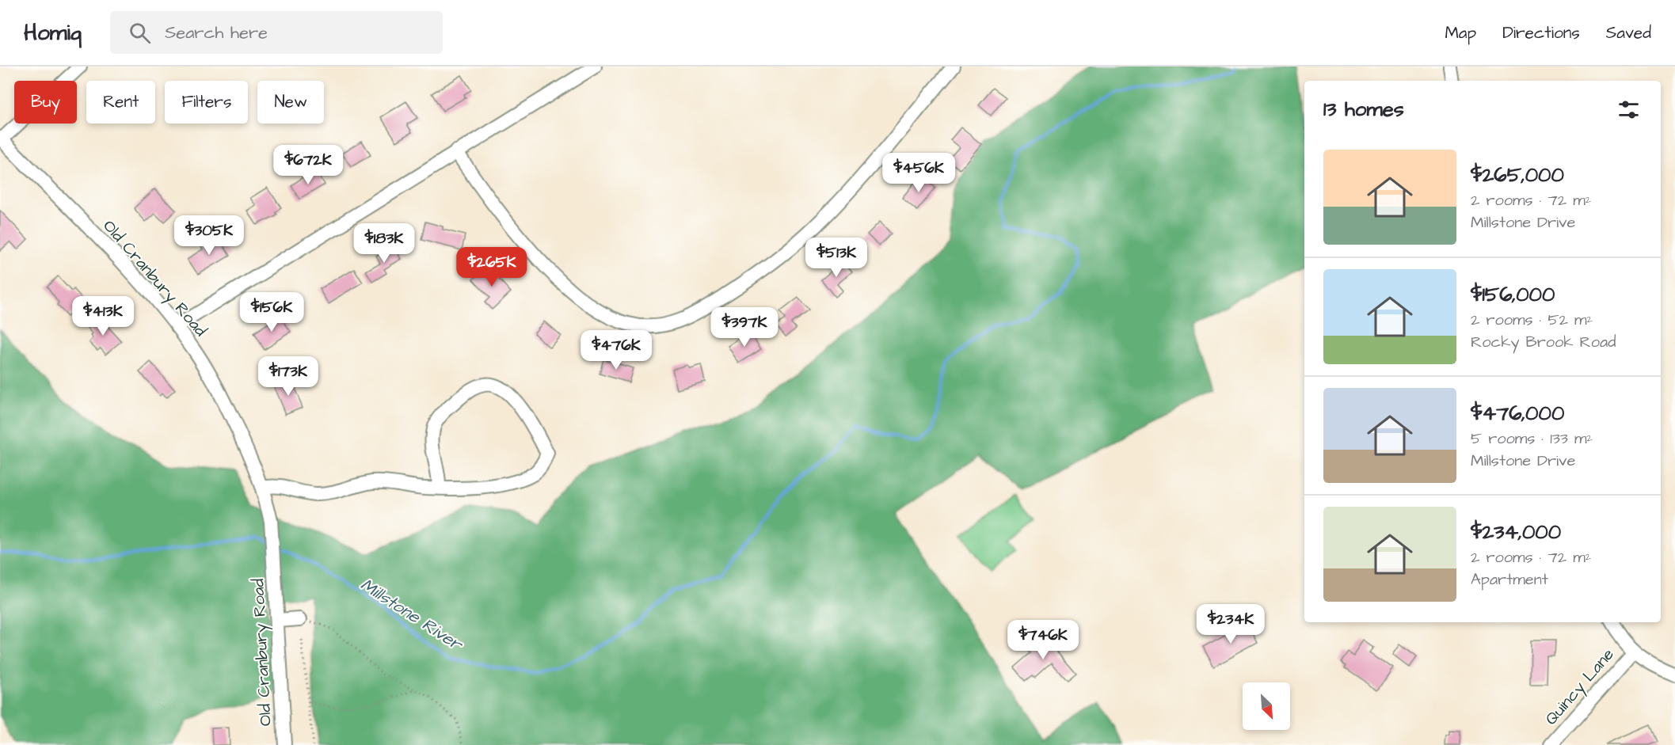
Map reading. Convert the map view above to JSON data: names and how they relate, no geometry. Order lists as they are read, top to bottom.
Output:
{
  "streets": {
    "street": ["Old Cranbury Road", "Quincy Lane"]
  },
  "water": ["Millstone River"],
  "north": "bottom right",
  "page": {
    "header": "Homiq",
    "search": "Search here",
    "nav": ["Map", "Directions", "Saved"],
    "chip": [
      "Buy",
      "Rent",
      "Filters",
      "New"
    ],
    "heading": "13 homes",
    "list": [
      {
        "name": "$265,000",
        "note": "2 rooms · 72 m² · Millstone Drive"
      },
      {
        "name": "$156,000",
        "note": "2 rooms · 52 m² · Rocky Brook Road"
      },
      {
        "name": "$476,000",
        "note": "5 rooms · 133 m² · Millstone Drive"
      },
      {
        "name": "$234,000",
        "note": "2 rooms · 72 m² · Apartment"
      }
    ],
    "price": [
      "$672K",
      "$456K",
      "$305K",
      "$183K",
      "$513K",
      "$265K",
      "$156K",
      "$413K",
      "$397K",
      "$476K",
      "$173K",
      "$234K",
      "$746K"
    ]
  }
}
